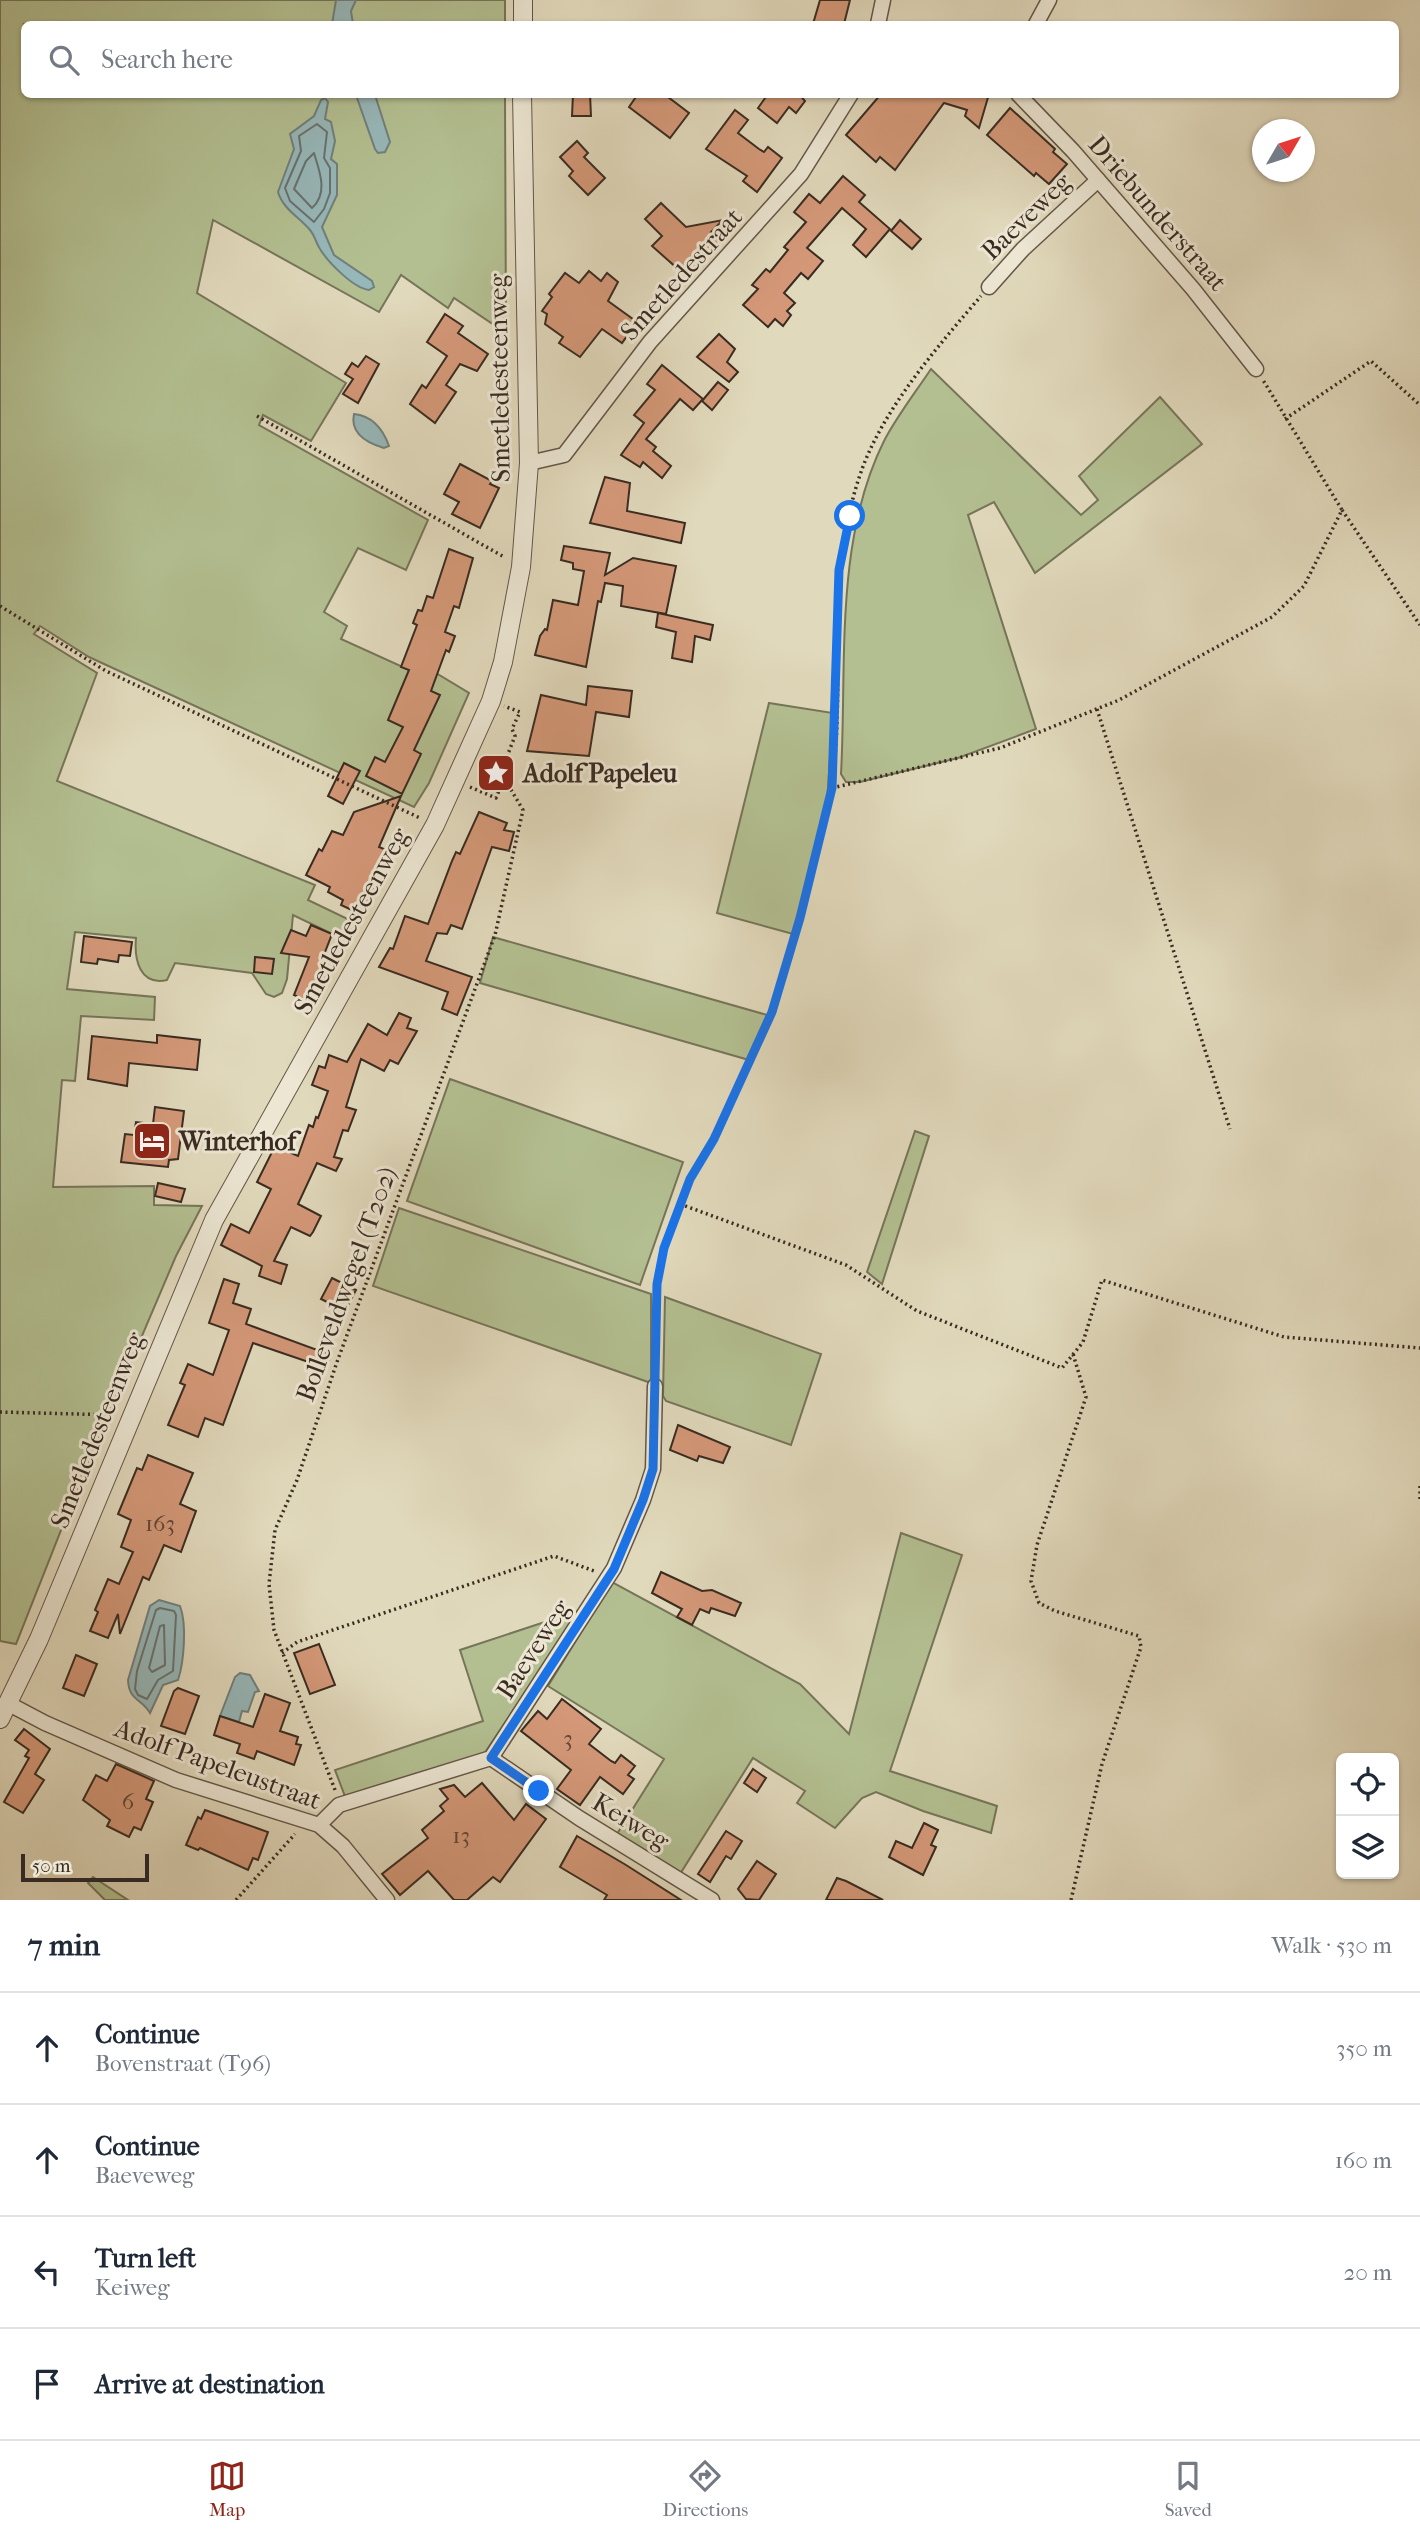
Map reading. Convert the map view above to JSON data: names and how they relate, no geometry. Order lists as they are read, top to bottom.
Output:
{
  "streets": {
    "street": [
      "Driebunderstraat",
      "Baeveweg",
      "Smetledestraat",
      "Smetledesteenweg",
      "Adolf Papeleustraat",
      "Keiweg"
    ],
    "path": ["Bolleveldwegel (T202)"]
  },
  "crossings": [
    ["Driebunderstraat", "Baeveweg"],
    ["Baeveweg", "Keiweg"],
    ["Smetledestraat", "Smetledesteenweg"],
    ["Smetledesteenweg", "Adolf Papeleustraat"]
  ],
  "places": {
    "place": ["Adolf Papeleu"],
    "hotel": ["Winterhof"]
  },
  "house_numbers": [
    "163",
    "3",
    "6",
    "13"
  ],
  "scale_bar": "50 m",
  "north": "top right",
  "page": {
    "search": "Search here",
    "scale": "50 m",
    "heading": ["7 min", "Walk · 530 m"],
    "list": [
      ["Continue", "Bovenstraat (T96)", "350 m"],
      ["Continue", "Baeveweg", "160 m"],
      ["Turn left", "Keiweg", "20 m"],
      "Arrive at destination"
    ],
    "nav": ["Map", "Directions", "Saved"]
  }
}
